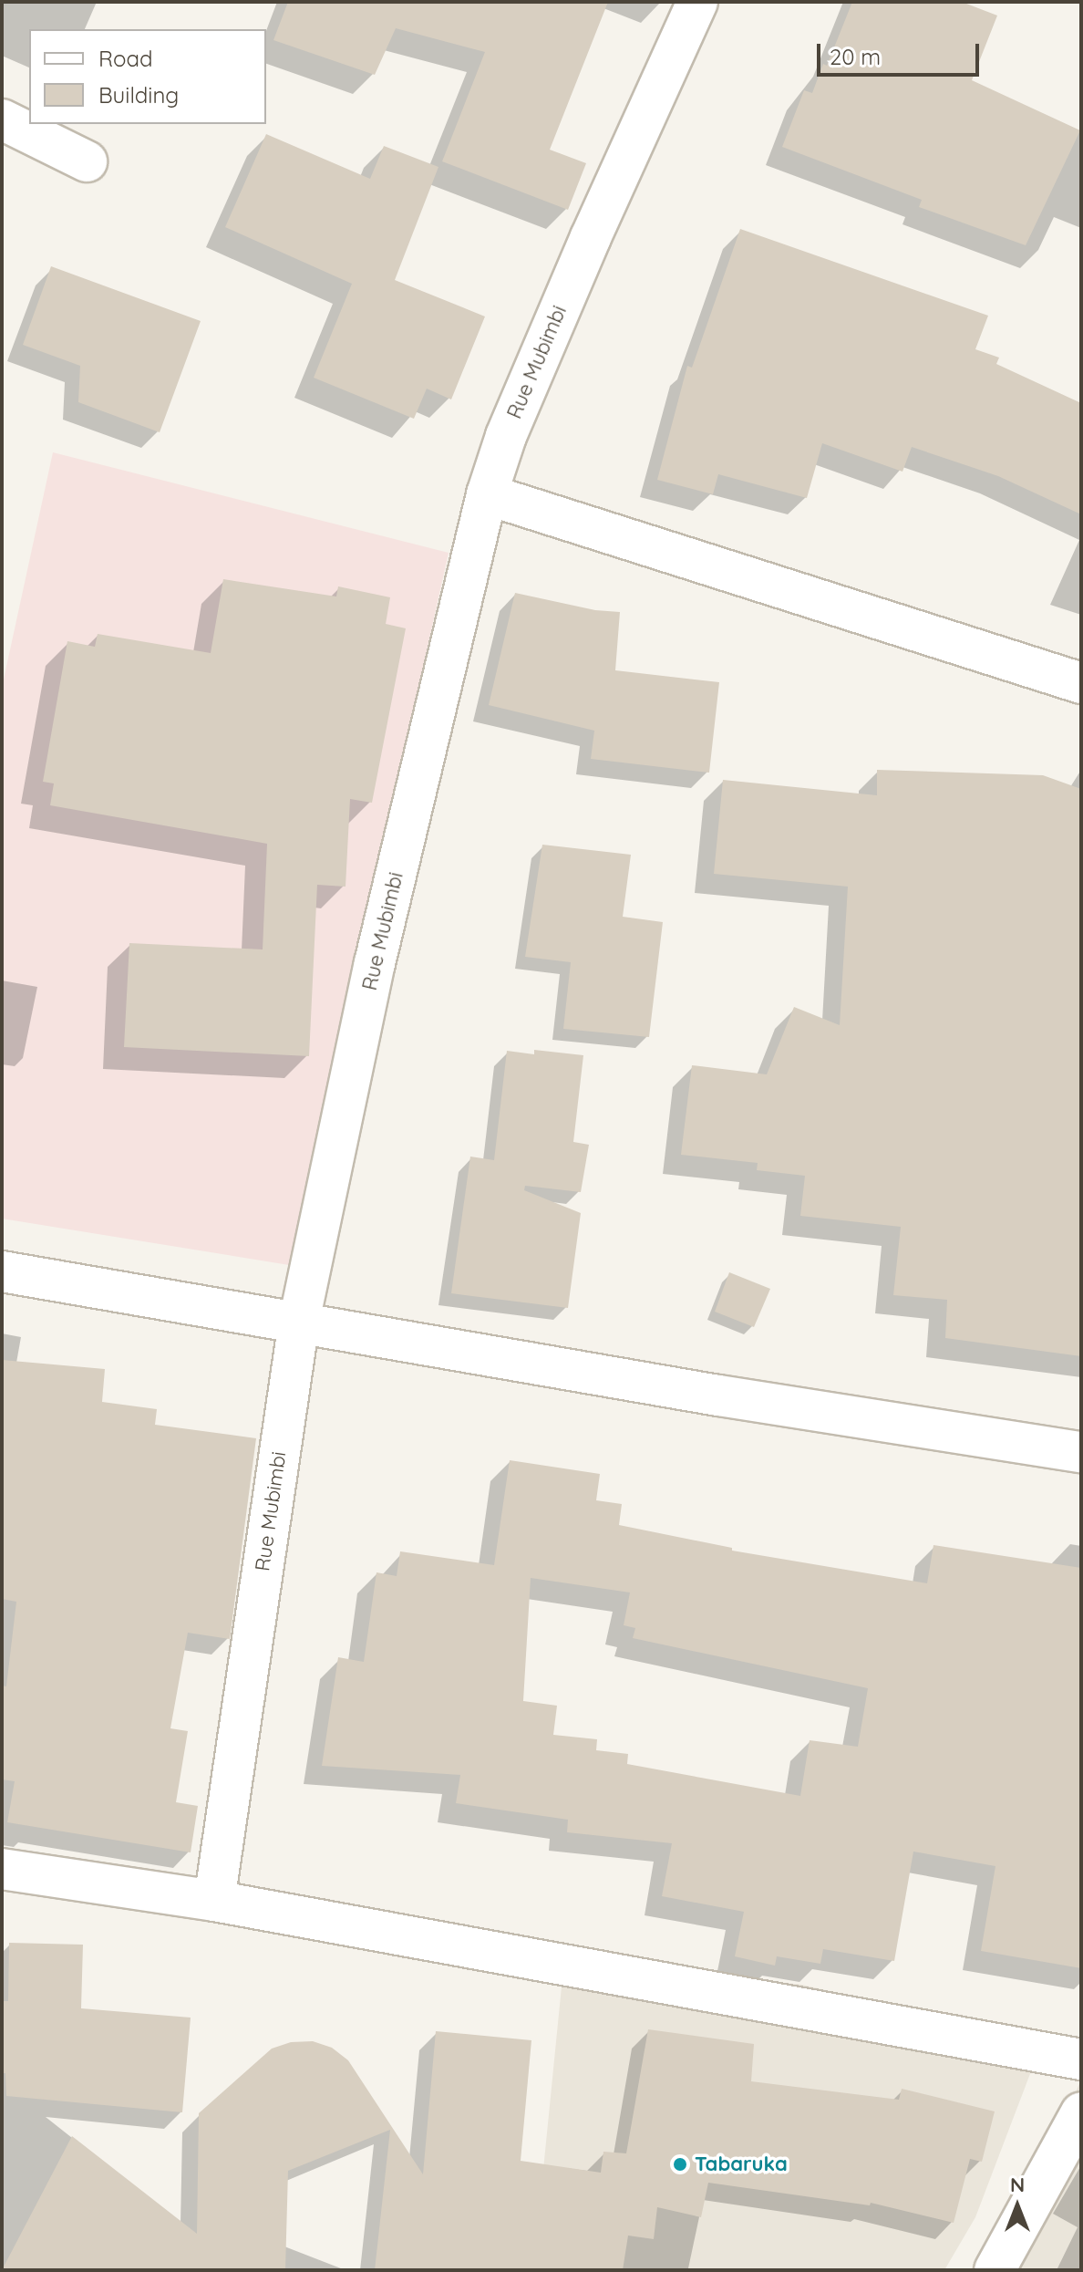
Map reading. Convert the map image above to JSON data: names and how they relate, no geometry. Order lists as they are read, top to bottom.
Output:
{
  "streets": {
    "street": ["Rue Mubimbi"]
  },
  "places": ["Tabaruka"],
  "legend": ["Road", "Building"],
  "scale_bar": "20 m",
  "north": "top"
}
